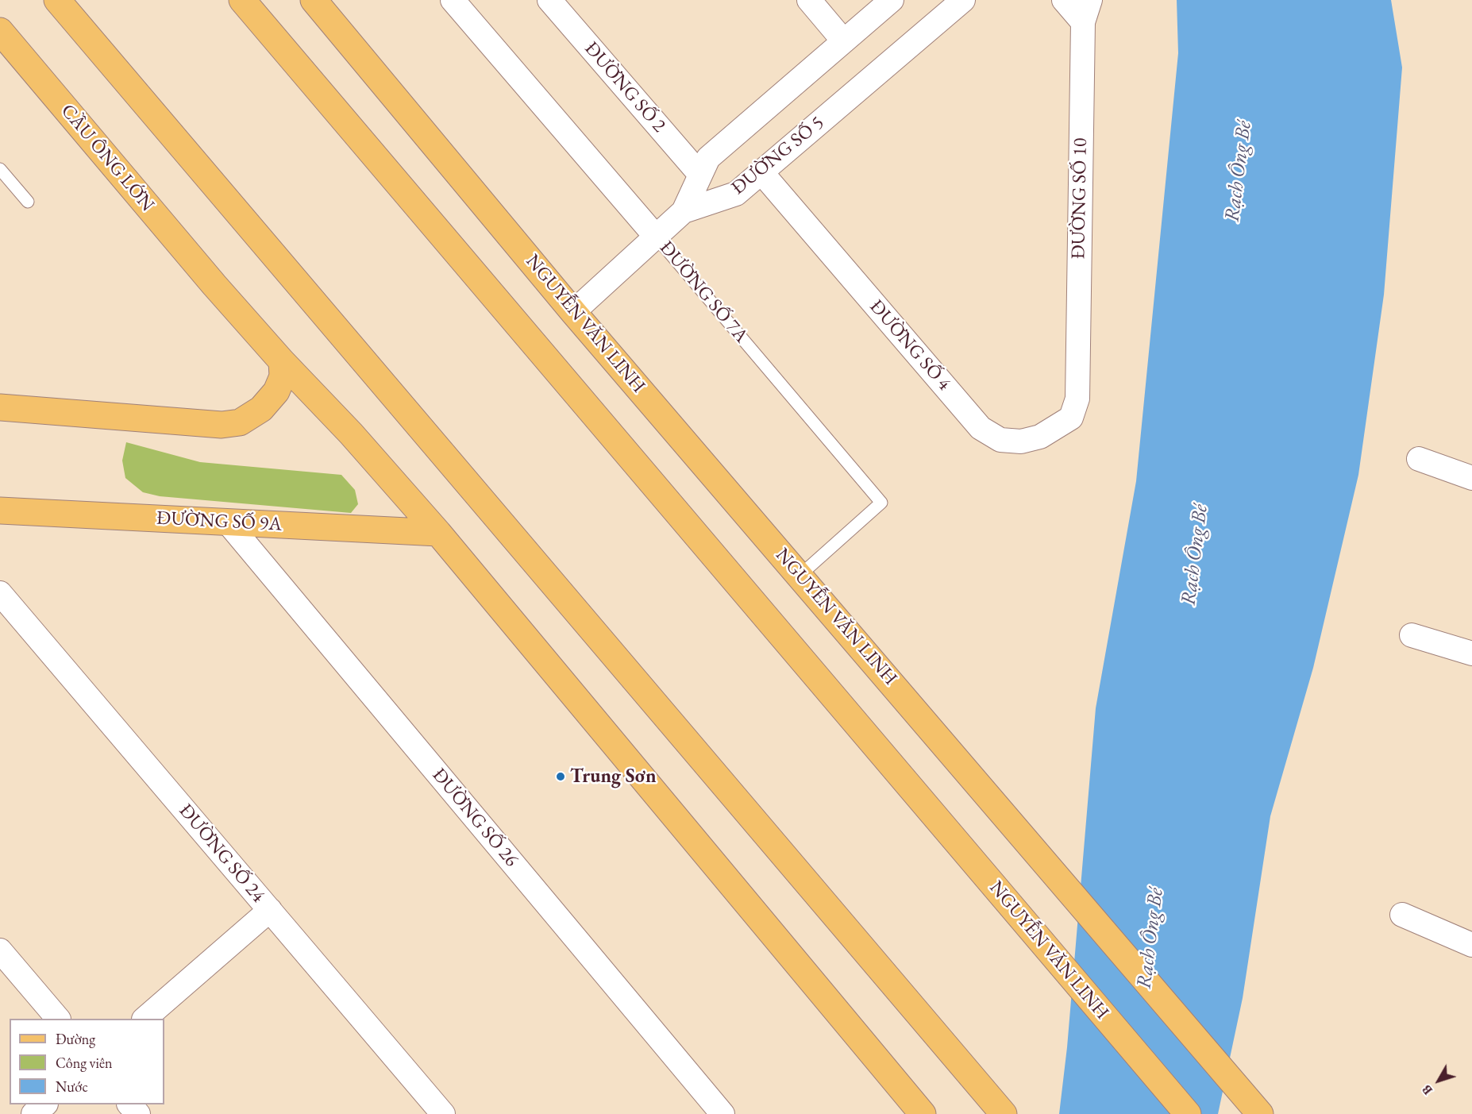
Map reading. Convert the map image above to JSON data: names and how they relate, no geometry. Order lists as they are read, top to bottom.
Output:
{
  "streets": {
    "main road": ["CẦU ÔNG LỚN", "NGUYỄN VĂN LINH", "ĐƯỜNG SỐ 9A"],
    "street": [
      "ĐƯỜNG SỐ 2",
      "ĐƯỜNG SỐ 5",
      "ĐƯỜNG SỐ 10",
      "ĐƯỜNG SỐ 7A",
      "ĐƯỜNG SỐ 4",
      "ĐƯỜNG SỐ 26",
      "ĐƯỜNG SỐ 24"
    ]
  },
  "crossings": [
    ["ĐƯỜNG SỐ 2", "ĐƯỜNG SỐ 5"],
    ["ĐƯỜNG SỐ 5", "ĐƯỜNG SỐ 4"],
    ["ĐƯỜNG SỐ 10", "ĐƯỜNG SỐ 4"],
    ["ĐƯỜNG SỐ 7A", "NGUYỄN VĂN LINH"],
    ["ĐƯỜNG SỐ 9A", "ĐƯỜNG SỐ 26"]
  ],
  "water": ["Rạch Ông Bé"],
  "places": ["Trung Sơn"],
  "legend": ["Đường", "Công viên", "Nước"],
  "north": "bottom left"
}
